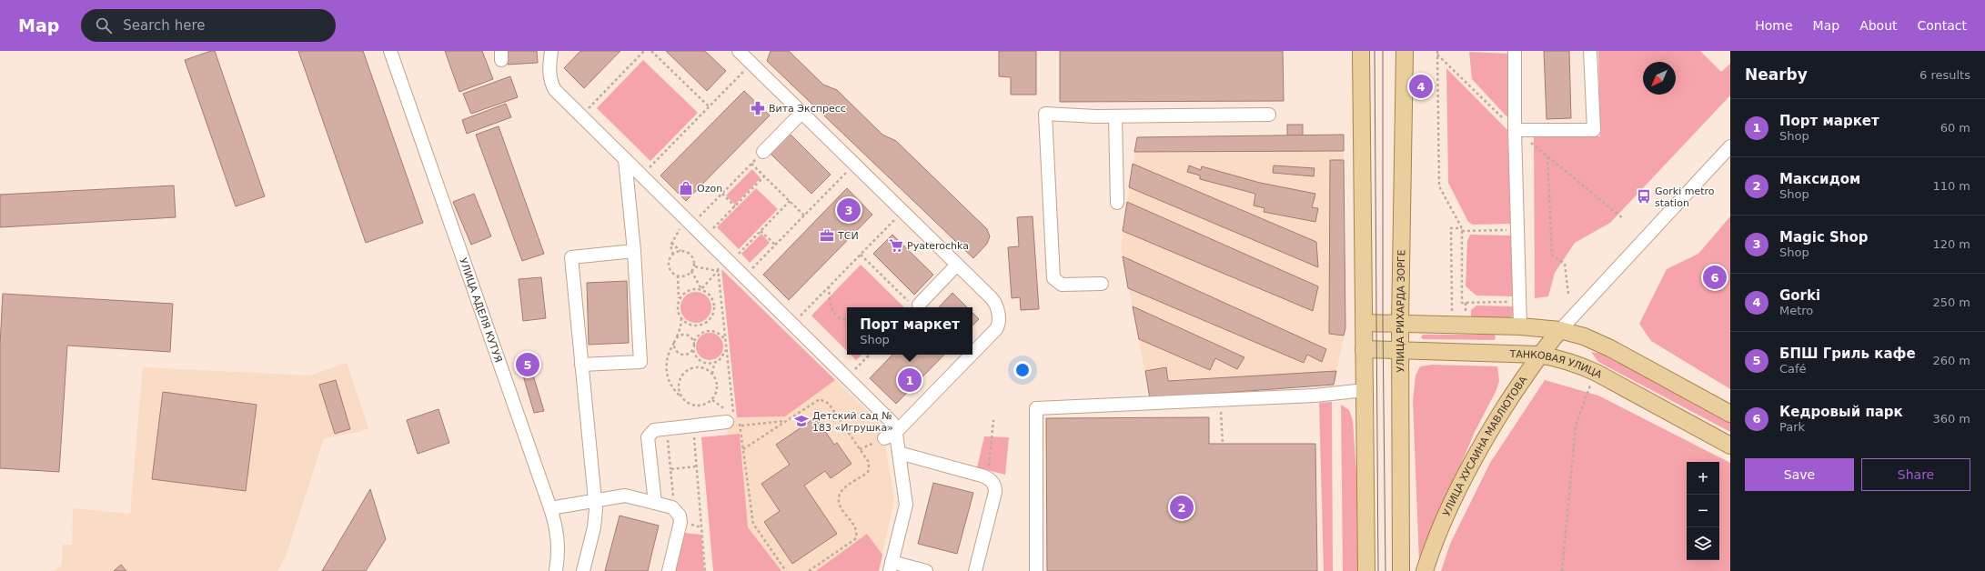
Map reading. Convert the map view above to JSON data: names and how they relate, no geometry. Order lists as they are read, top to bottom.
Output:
{
  "streets": {
    "main road": ["УЛИЦА РИХАРДА ЗОРГЕ", "ТАНКОВАЯ УЛИЦА", "УЛИЦА ХУСАИНА МАВЛЮТОВА"],
    "street": ["УЛИЦА АДЕЛЯ КУТУЯ"]
  },
  "crossings": [
    ["УЛИЦА РИХАРДА ЗОРГЕ", "ТАНКОВАЯ УЛИЦА"],
    ["ТАНКОВАЯ УЛИЦА", "УЛИЦА ХУСАИНА МАВЛЮТОВА"]
  ],
  "places": {
    "pharmacy": ["Вита Экспресс"],
    "shop": ["Ozon"],
    "bus stop": ["Gorki metro station"],
    "office": ["ТСИ"],
    "supermarket": ["Pyaterochka"],
    "school or university": ["Детский сад № 183 «Игрушка»"]
  },
  "north": "bottom left",
  "page": {
    "header": "Map",
    "search": "Search here",
    "nav": [
      "Home",
      "Map",
      "About",
      "Contact"
    ],
    "heading": ["Nearby", "6 results"],
    "pins": [
      "4",
      "3",
      "6",
      "5",
      "1",
      "2"
    ],
    "list": [
      {
        "mark": "1",
        "name": "Порт маркет",
        "note": "Shop",
        "value": "60 m"
      },
      {
        "mark": "2",
        "name": "Максидом",
        "note": "Shop",
        "value": "110 m"
      },
      {
        "mark": "3",
        "name": "Magic Shop",
        "note": "Shop",
        "value": "120 m"
      },
      {
        "mark": "4",
        "name": "Gorki",
        "note": "Metro",
        "value": "250 m"
      },
      {
        "mark": "5",
        "name": "БПШ Гриль кафе",
        "note": "Café",
        "value": "260 m"
      },
      {
        "mark": "6",
        "name": "Кедровый парк",
        "note": "Park",
        "value": "360 m"
      }
    ],
    "popup": ["Порт маркет", "Shop"],
    "buttons": ["Save", "Share"],
    "map_buttons": ["+", "−"]
  }
}
